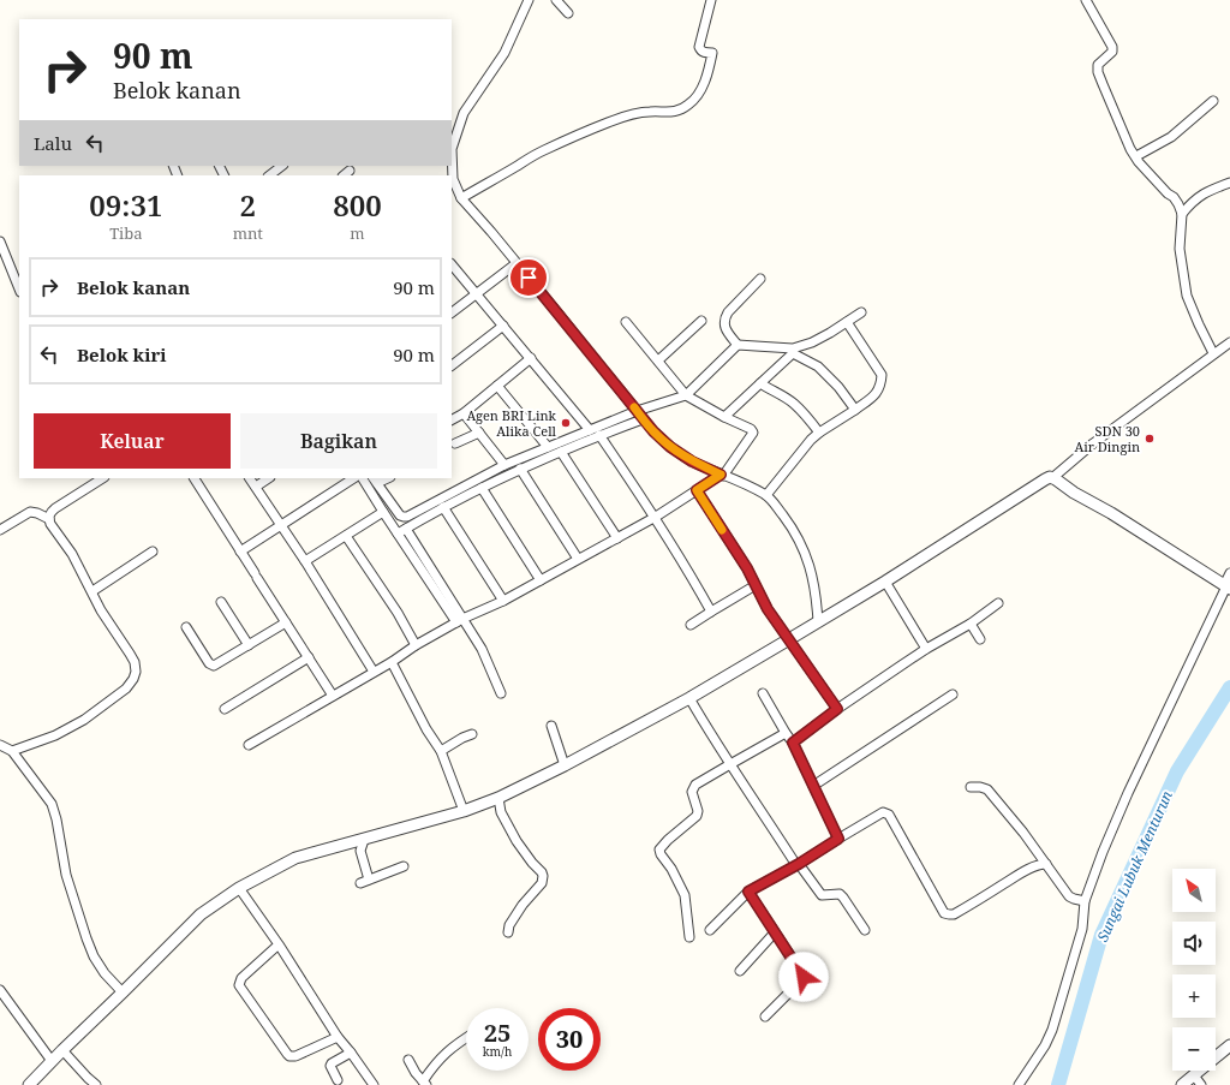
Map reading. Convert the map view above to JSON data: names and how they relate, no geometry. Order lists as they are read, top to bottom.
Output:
{
  "water": ["Sungai Lubuk Menturun"],
  "places": ["Agen BRI Link Alika Cell", "SDN 30 Air Dingin"],
  "north": "top left",
  "page": {
    "turn": ["90 m", "Belok kanan"],
    "then": "Lalu",
    "eta": [
      "09:31",
      "Tiba",
      "2",
      "mnt",
      "800",
      "m"
    ],
    "list": [
      {
        "name": "Belok kanan",
        "value": "90 m"
      },
      {
        "name": "Belok kiri",
        "value": "90 m"
      }
    ],
    "buttons": ["Keluar", "Bagikan"],
    "map_buttons": ["+", "−"],
    "speed": "25 km/h",
    "limit": "30"
  }
}
